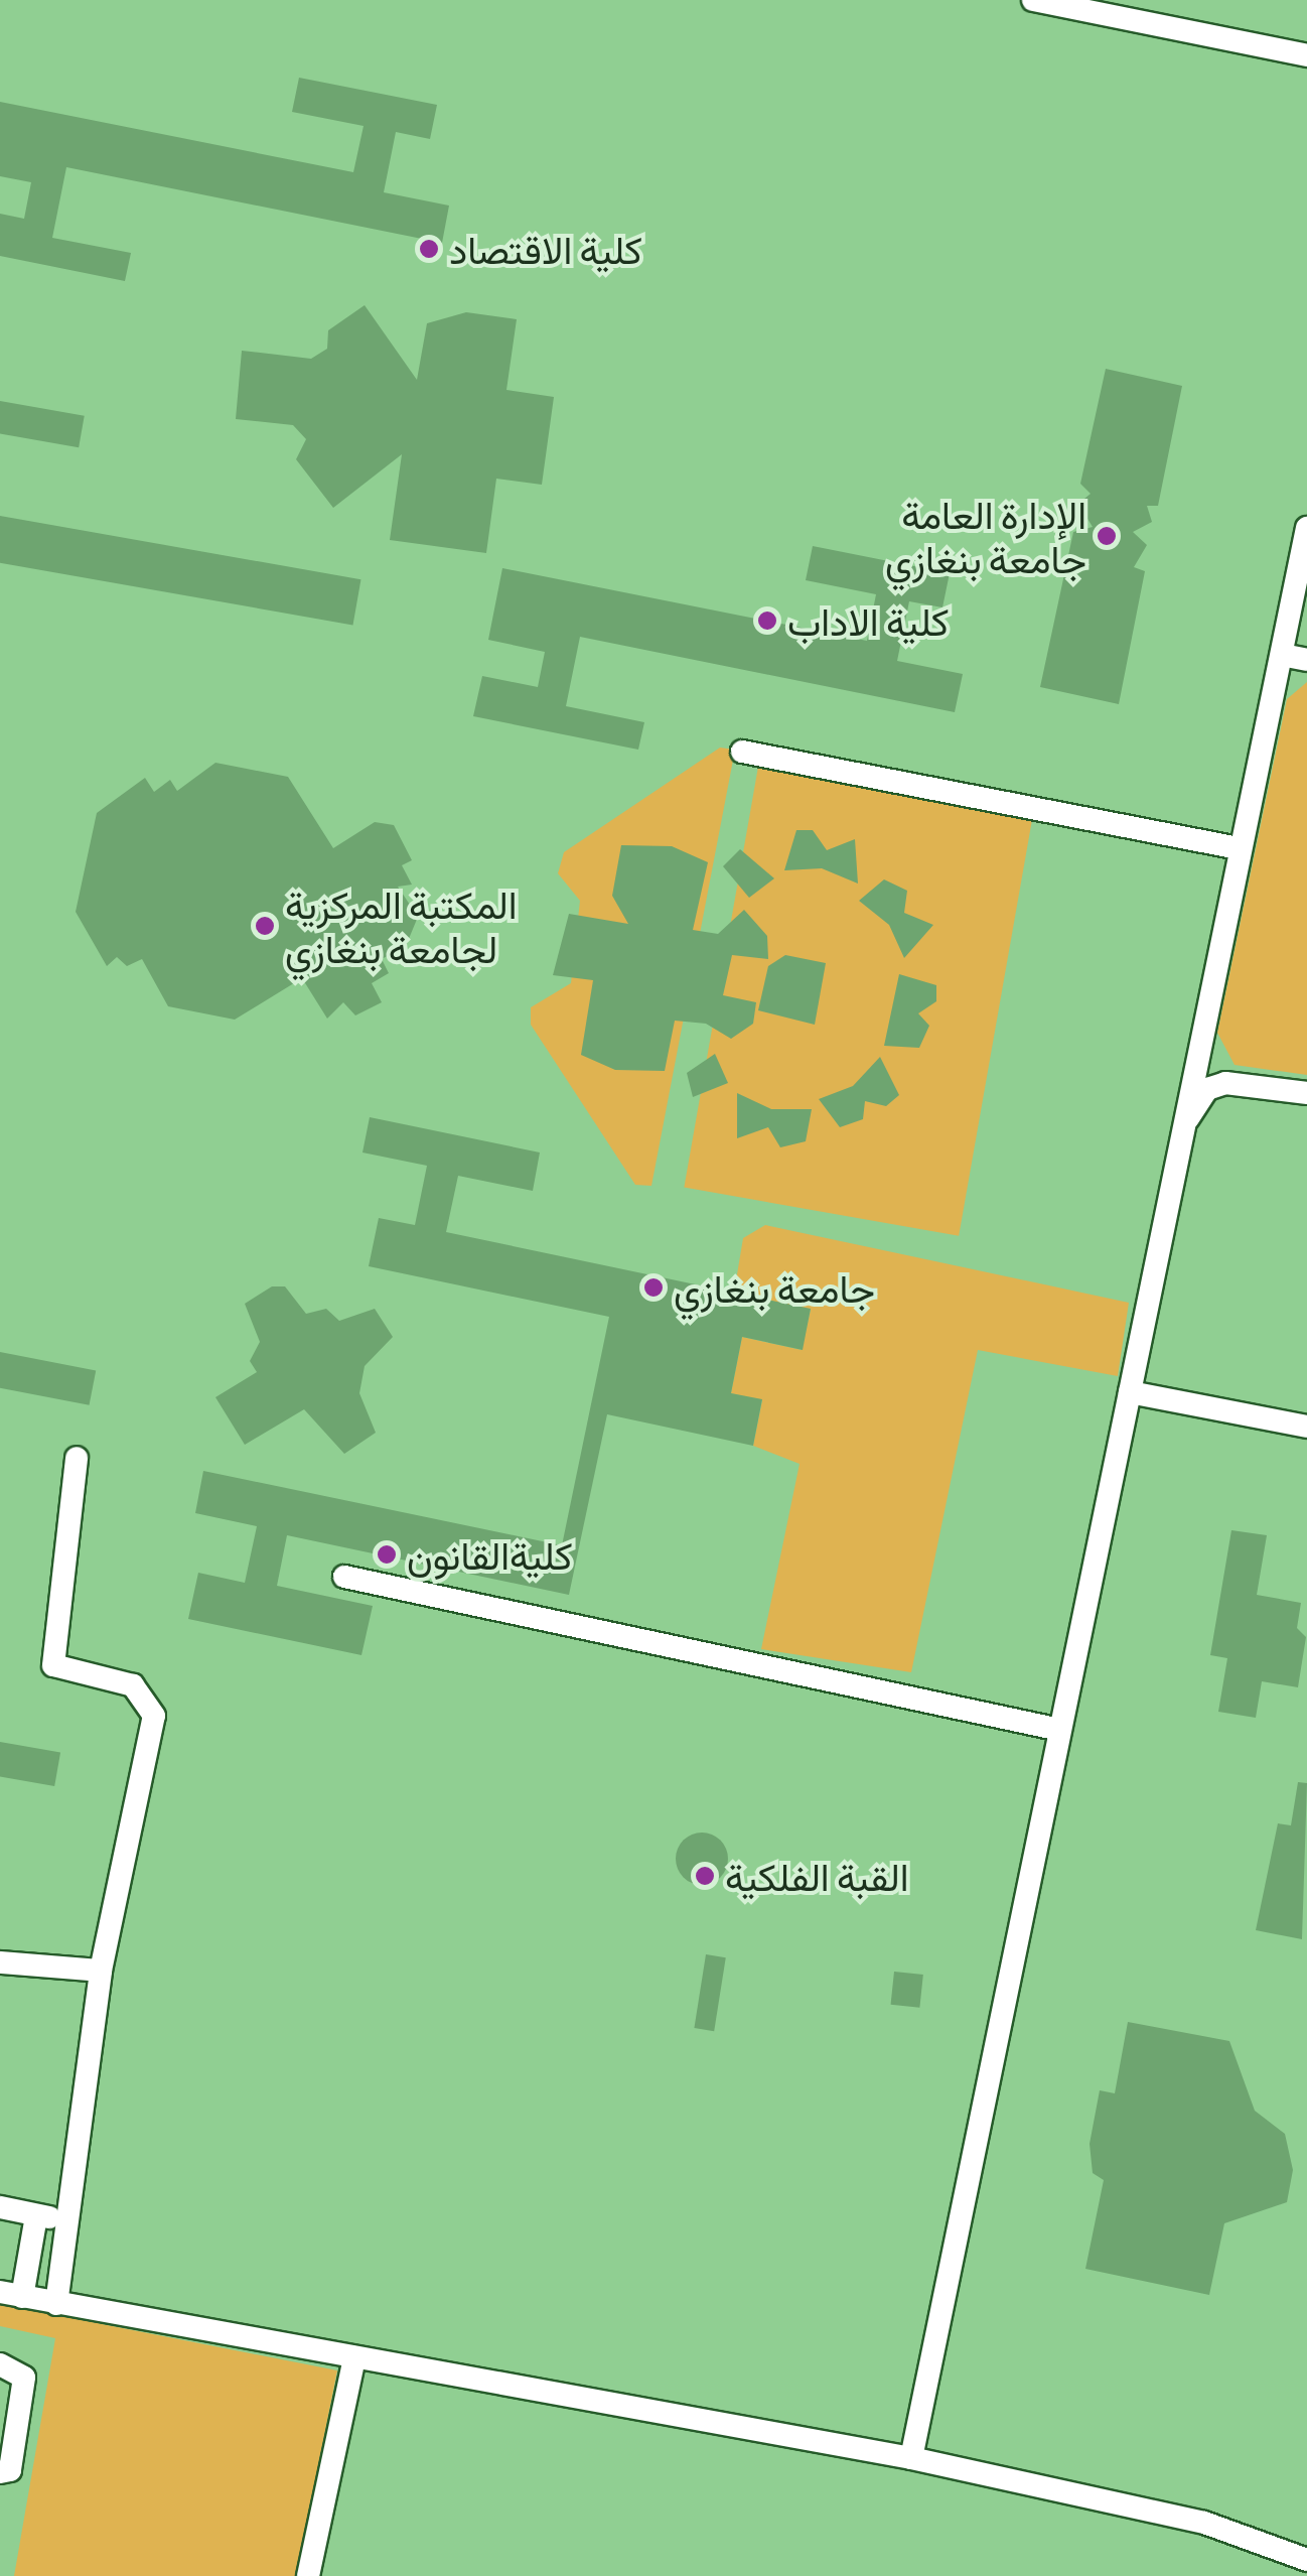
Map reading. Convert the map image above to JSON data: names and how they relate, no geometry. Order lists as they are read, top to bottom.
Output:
{
  "places": [
    "كلية الاقتصاد",
    "الإدارة العامة جامعة بنغازي",
    "كلية الاداب",
    "المكتبة المركزية لجامعة بنغازي",
    "جامعة بنغازي",
    "كليةالقانون",
    "القبة الفلكية"
  ]
}
